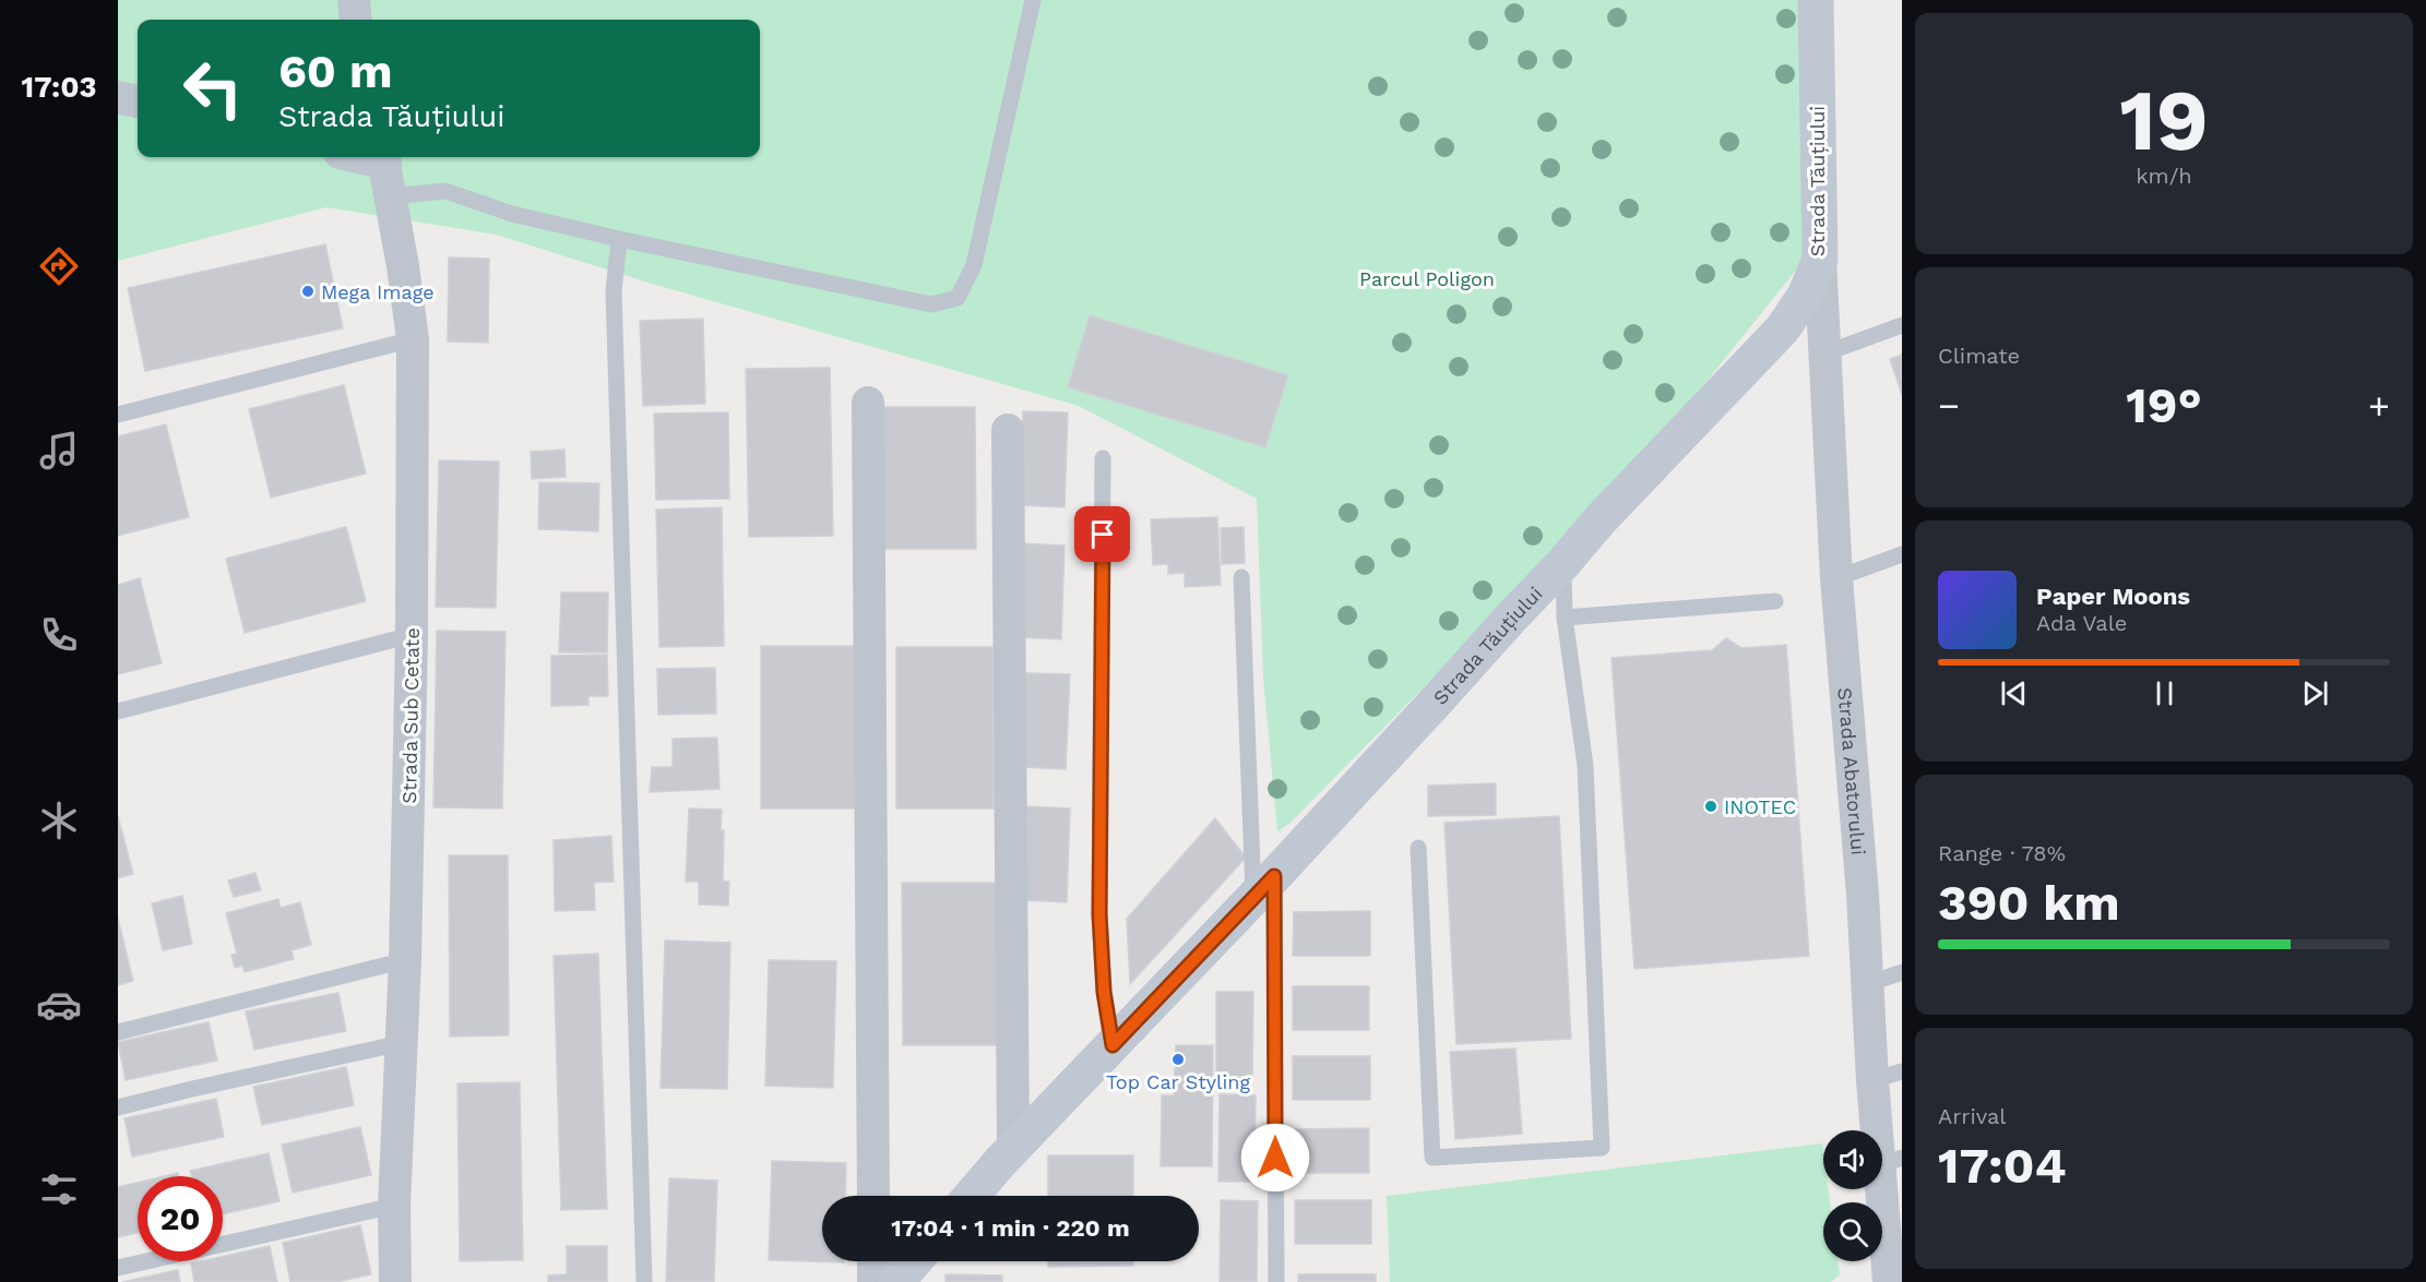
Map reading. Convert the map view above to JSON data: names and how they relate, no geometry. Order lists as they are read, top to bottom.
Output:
{
  "streets": {
    "main road": ["Strada Tăuțiului"],
    "street": ["Strada Sub Cetate", "Strada Abatorului"]
  },
  "crossings": [
    ["Strada Tăuțiului", "Strada Abatorului"]
  ],
  "parks": ["Parcul Poligon"],
  "places": ["Mega Image", "INOTEC", "Top Car Styling"],
  "page": {
    "tabs": "17:03",
    "tile": [
      ["19", "km/h"],
      "Climate",
      ["Range · 78%", "390 km"],
      ["Arrival", "17:04"]
    ],
    "turn": ["60 m", "Strada Tăuțiului"],
    "heat": ["−", "19°", "+"],
    "song": ["Paper Moons", "Ada Vale"],
    "limit": "20",
    "trip": "17:04 · 1 min · 220 m"
  }
}
